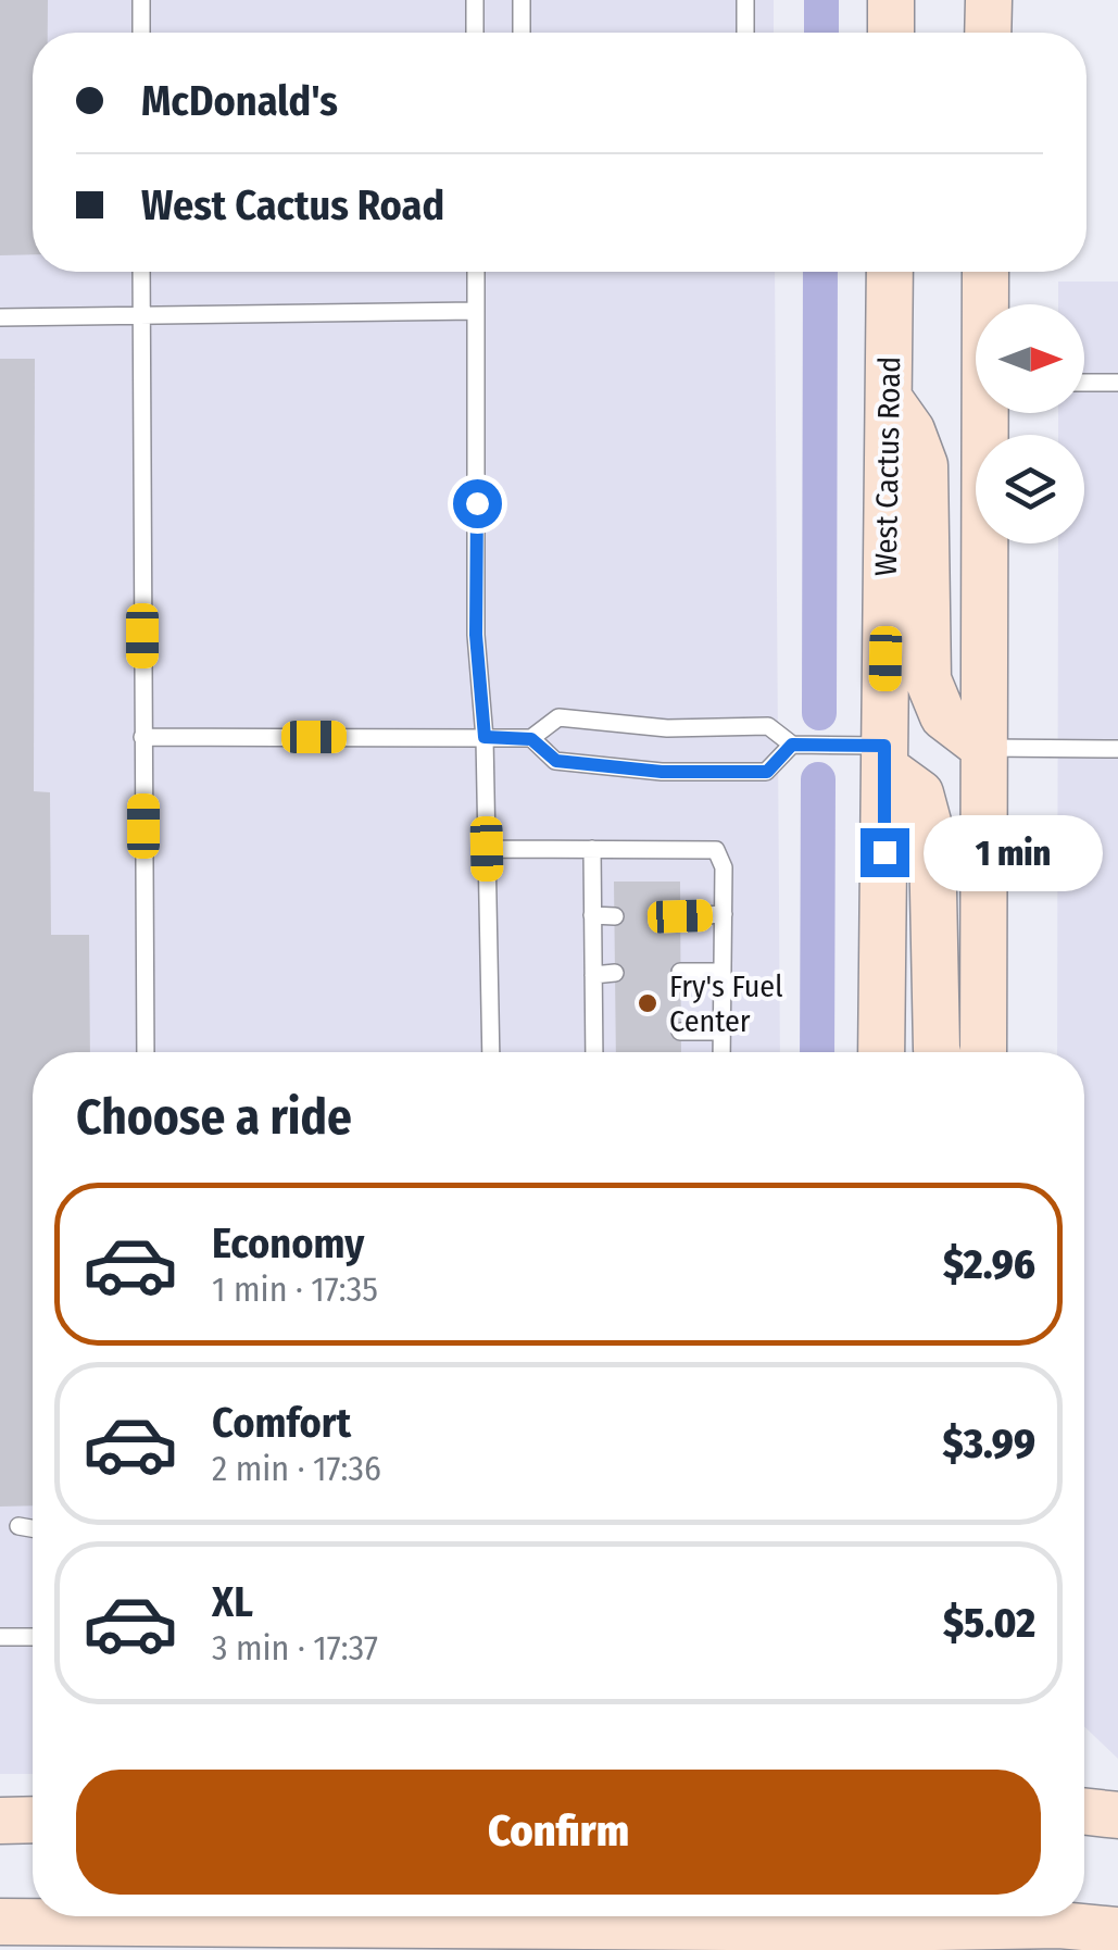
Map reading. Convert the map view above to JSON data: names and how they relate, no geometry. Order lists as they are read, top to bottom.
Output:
{
  "streets": {
    "main road": ["West Cactus Road"]
  },
  "places": ["Fry's Fuel Center"],
  "north": "right",
  "page": {
    "banner": ["McDonald's", "West Cactus Road"],
    "bubble": "1 min",
    "heading": "Choose a ride",
    "list": [
      {
        "name": "Economy",
        "note": "1 min · 17:35",
        "value": "$2.96"
      },
      {
        "name": "Comfort",
        "note": "2 min · 17:36",
        "value": "$3.99"
      },
      {
        "name": "XL",
        "note": "3 min · 17:37",
        "value": "$5.02"
      }
    ],
    "buttons": "Confirm"
  }
}
